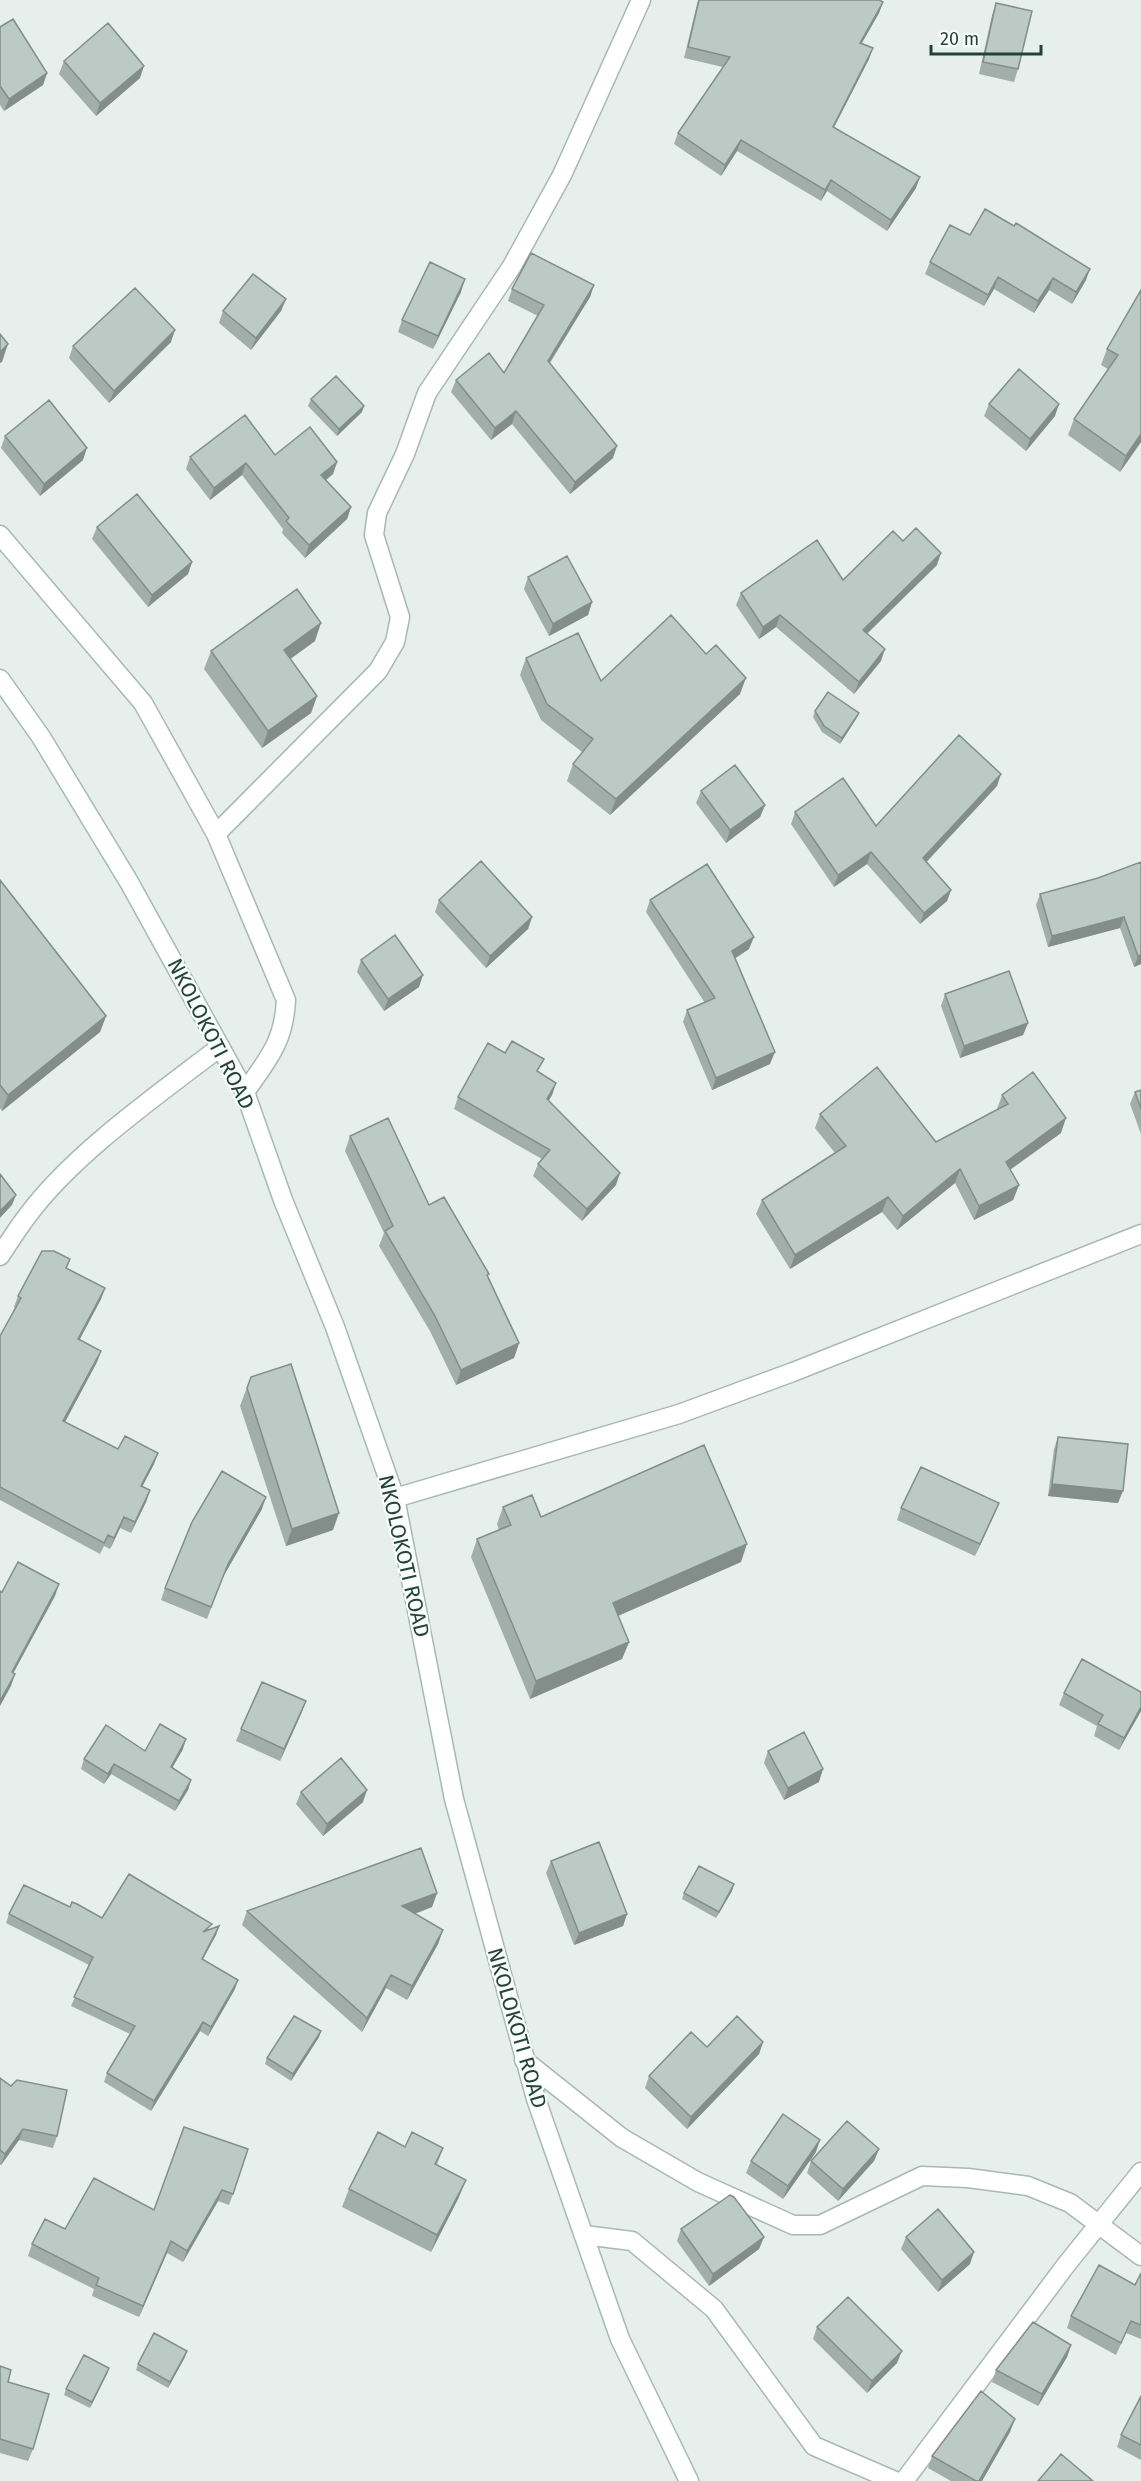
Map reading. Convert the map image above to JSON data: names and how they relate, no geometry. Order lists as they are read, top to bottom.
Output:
{
  "streets": {
    "street": ["NKOLOKOTI ROAD"]
  },
  "scale_bar": "20 m"
}
